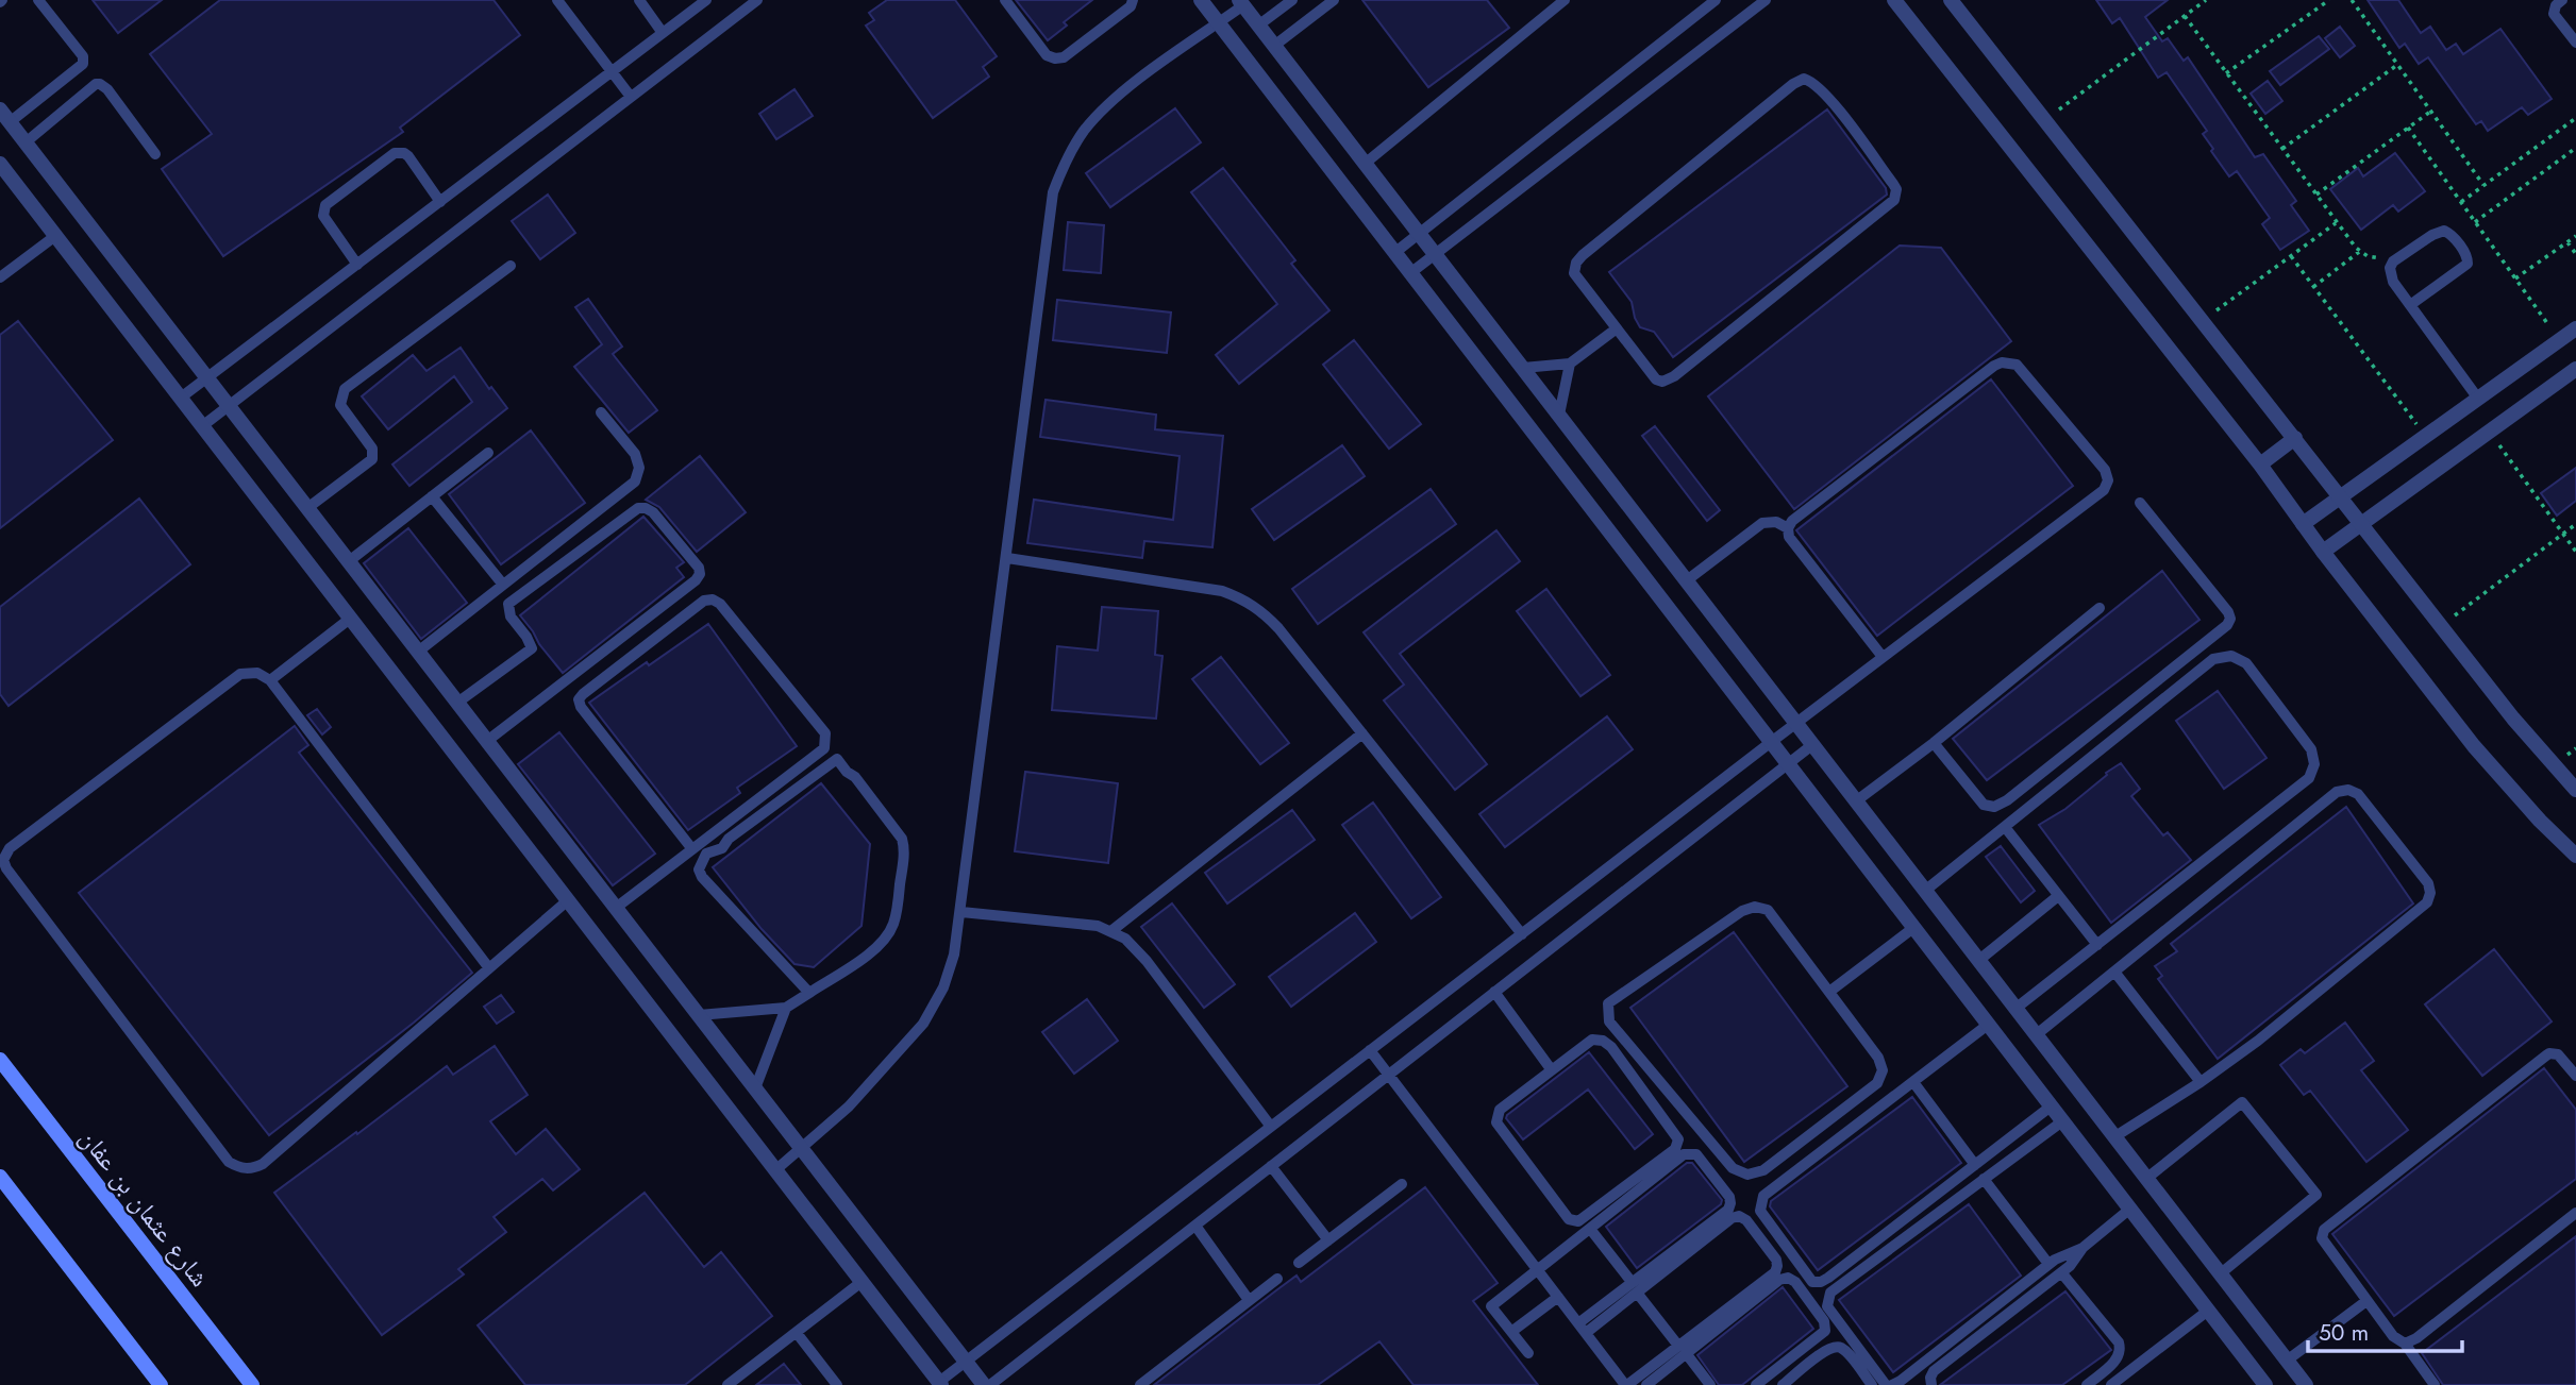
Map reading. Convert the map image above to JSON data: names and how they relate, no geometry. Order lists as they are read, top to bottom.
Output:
{
  "streets": {
    "main road": ["شارع عثمان بن عفان"]
  },
  "scale_bar": "50 m"
}
